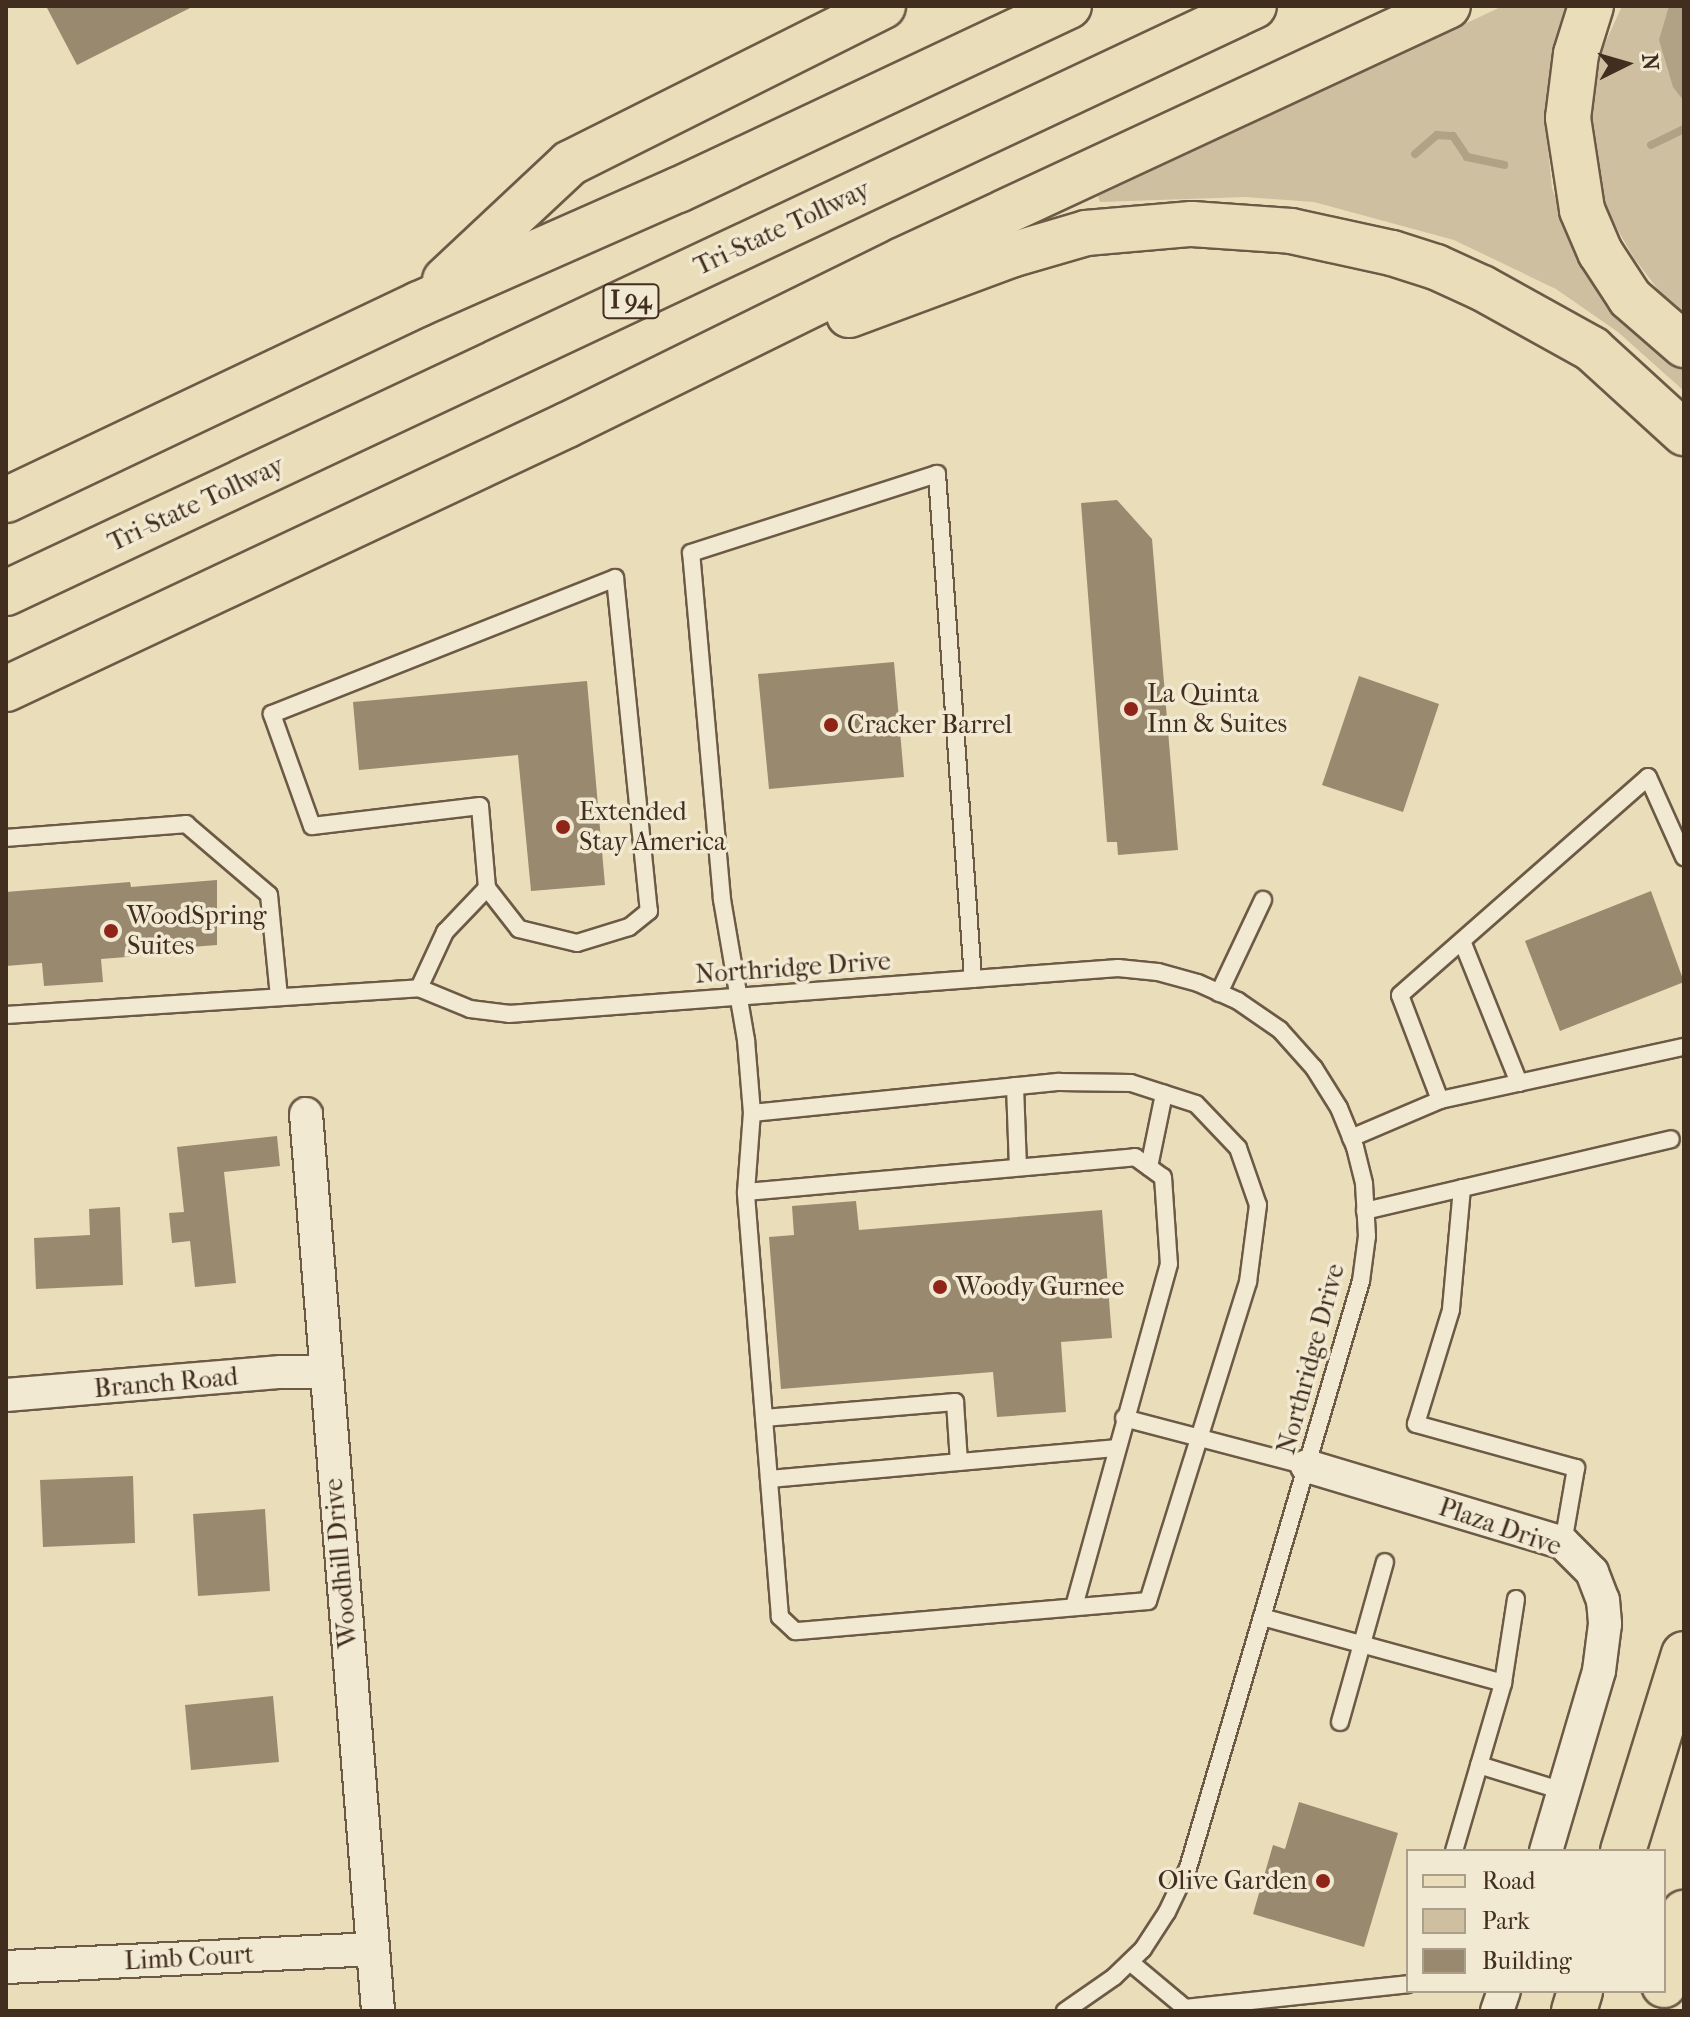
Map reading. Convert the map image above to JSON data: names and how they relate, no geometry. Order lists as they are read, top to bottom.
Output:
{
  "streets": {
    "main road": ["Tri-State Tollway", "I 94"],
    "street": [
      "Branch Road",
      "Plaza Drive",
      "Woodhill Drive",
      "Limb Court"
    ],
    "lane": ["Northridge Drive"]
  },
  "crossings": [
    ["Northridge Drive", "Plaza Drive"],
    ["Branch Road", "Woodhill Drive"],
    ["Woodhill Drive", "Limb Court"]
  ],
  "places": [
    "La Quinta Inn & Suites",
    "Cracker Barrel",
    "Extended Stay America",
    "WoodSpring Suites",
    "Woody Gurnee",
    "Olive Garden"
  ],
  "legend": ["Road", "Park", "Building"],
  "north": "right"
}
